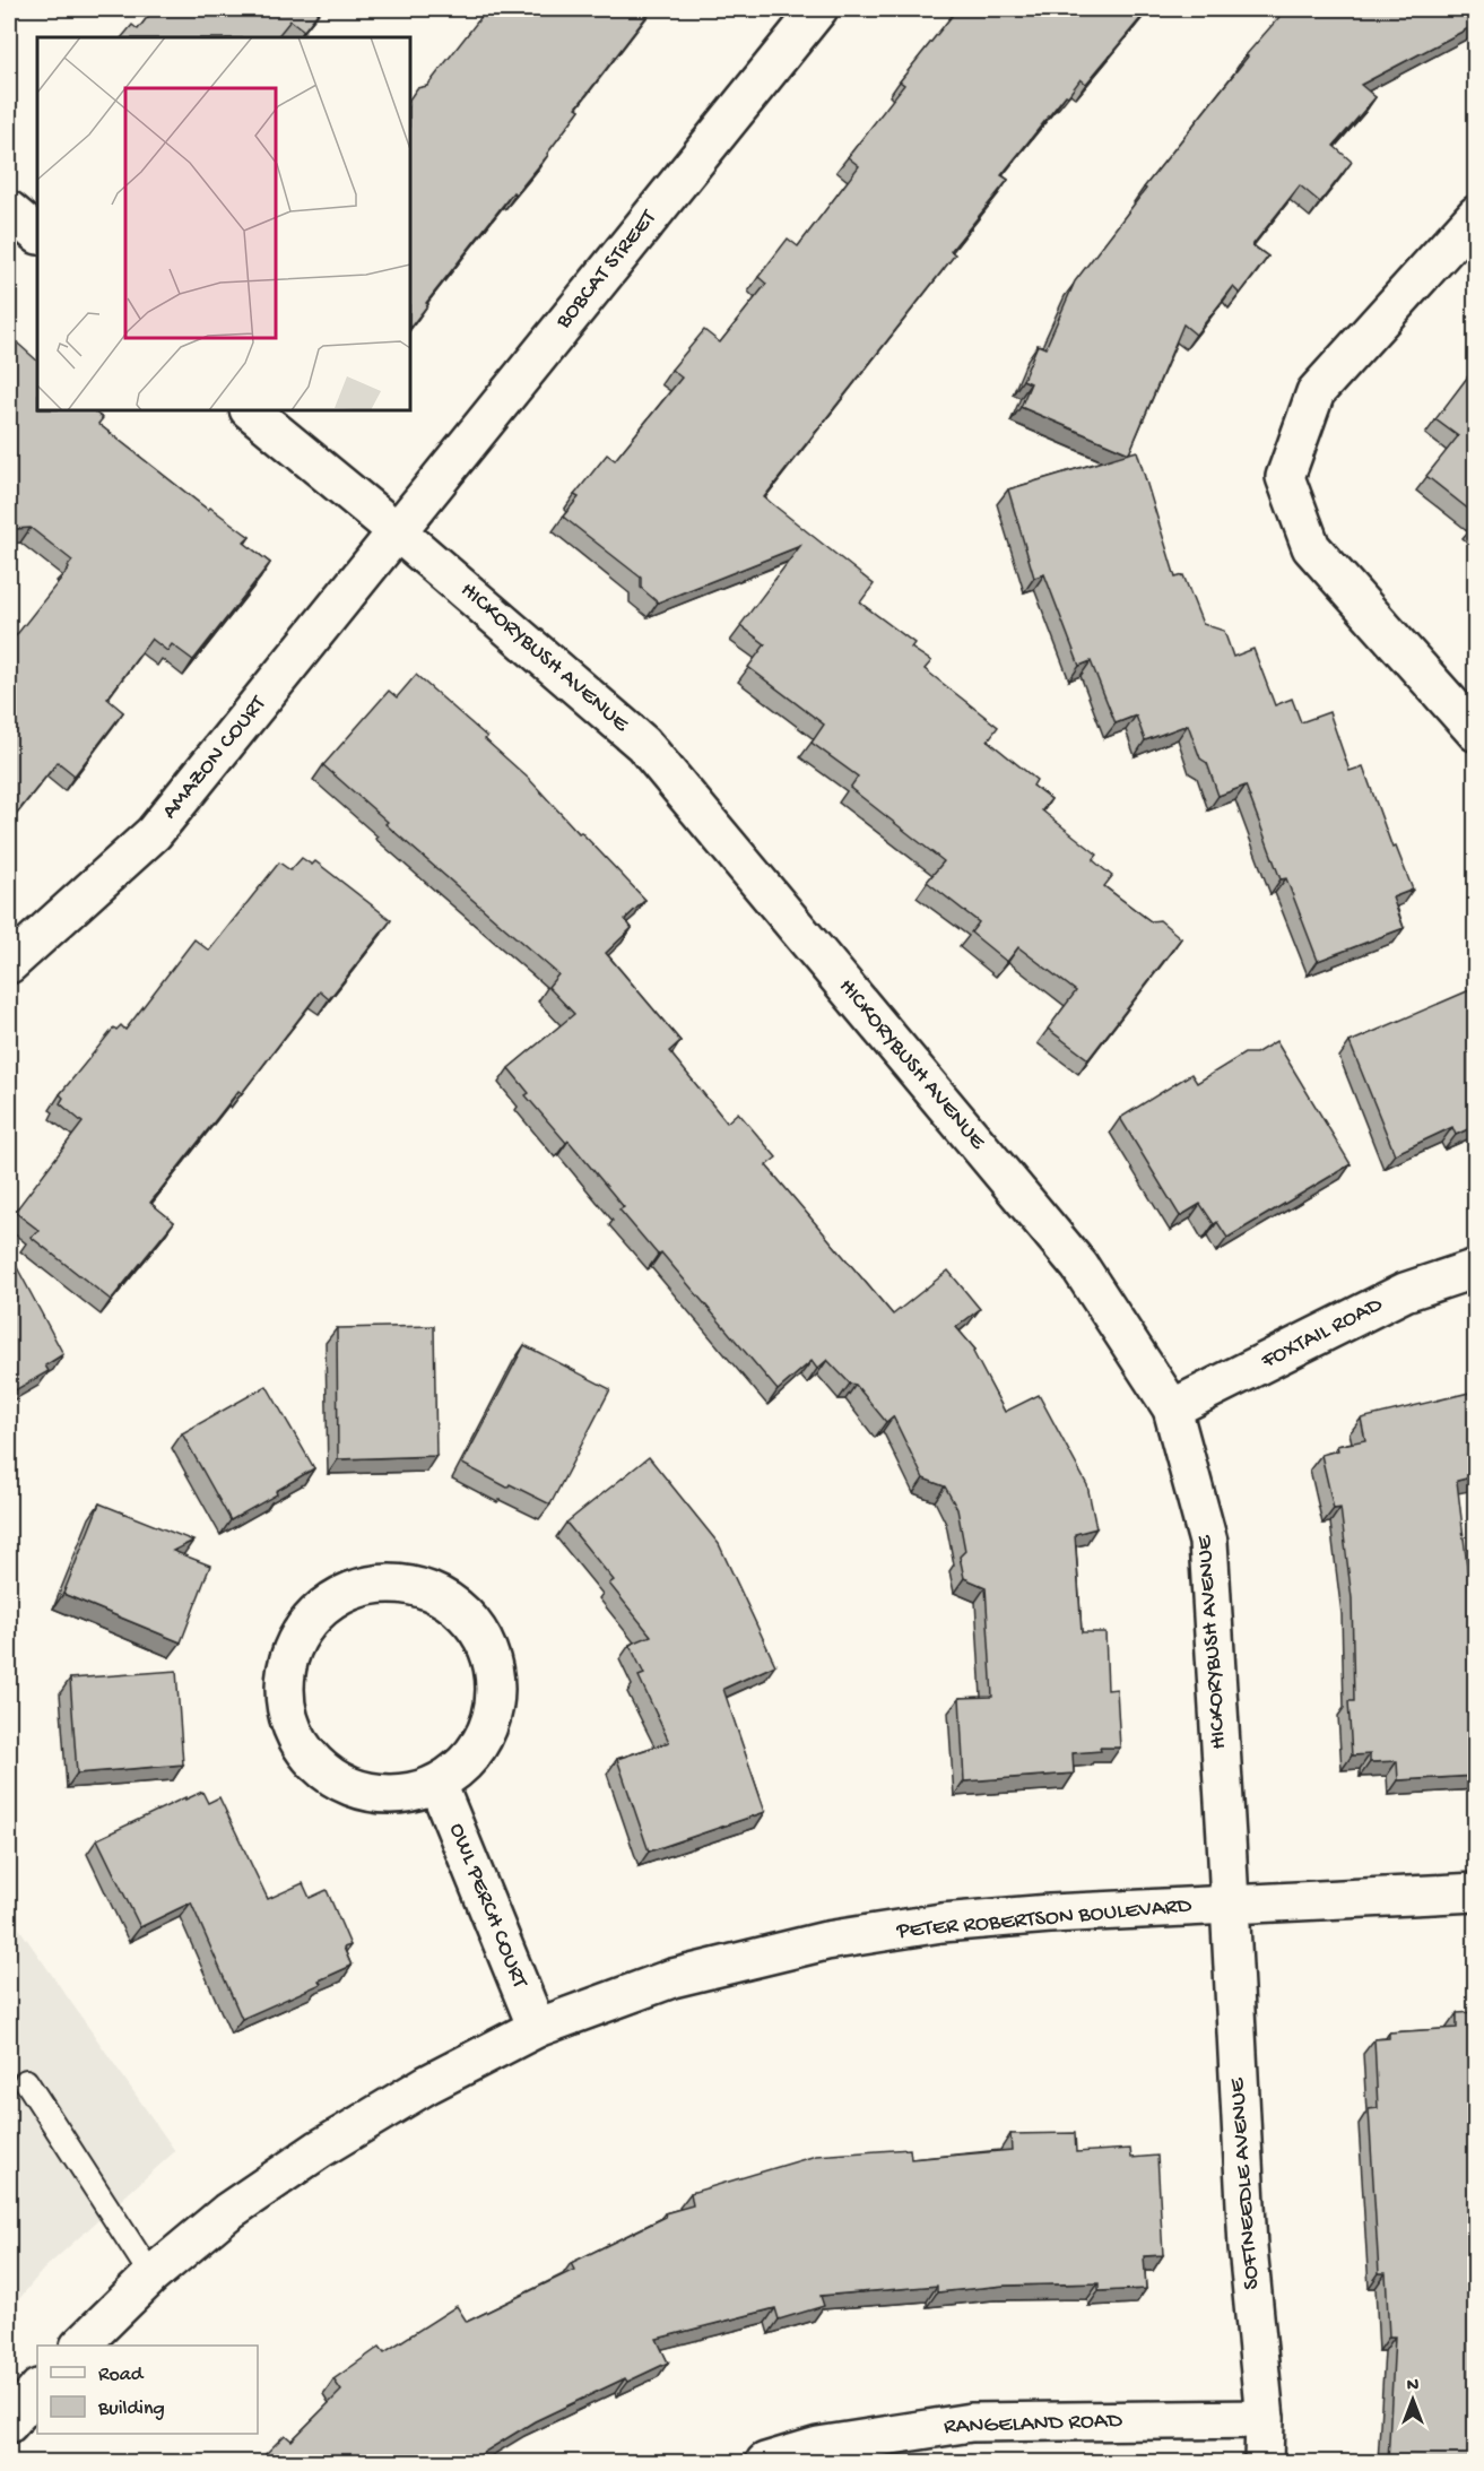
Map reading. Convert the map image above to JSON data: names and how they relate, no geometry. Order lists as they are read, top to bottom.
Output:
{
  "streets": {
    "street": [
      "BOBCAT STREET",
      "HICKORYBUSH AVENUE",
      "AMAZON COURT",
      "FOXTAIL ROAD",
      "OWL PERCH COURT",
      "PETER ROBERTSON BOULEVARD",
      "SOFTNEEDLE AVENUE",
      "RANGELAND ROAD"
    ]
  },
  "crossings": [
    ["BOBCAT STREET", "HICKORYBUSH AVENUE"],
    ["BOBCAT STREET", "AMAZON COURT"],
    ["HICKORYBUSH AVENUE", "AMAZON COURT"],
    ["HICKORYBUSH AVENUE", "FOXTAIL ROAD"],
    ["HICKORYBUSH AVENUE", "PETER ROBERTSON BOULEVARD"],
    ["HICKORYBUSH AVENUE", "SOFTNEEDLE AVENUE"],
    ["OWL PERCH COURT", "PETER ROBERTSON BOULEVARD"],
    ["PETER ROBERTSON BOULEVARD", "SOFTNEEDLE AVENUE"],
    ["SOFTNEEDLE AVENUE", "RANGELAND ROAD"]
  ],
  "legend": ["Road", "Building"],
  "north": "top"
}
